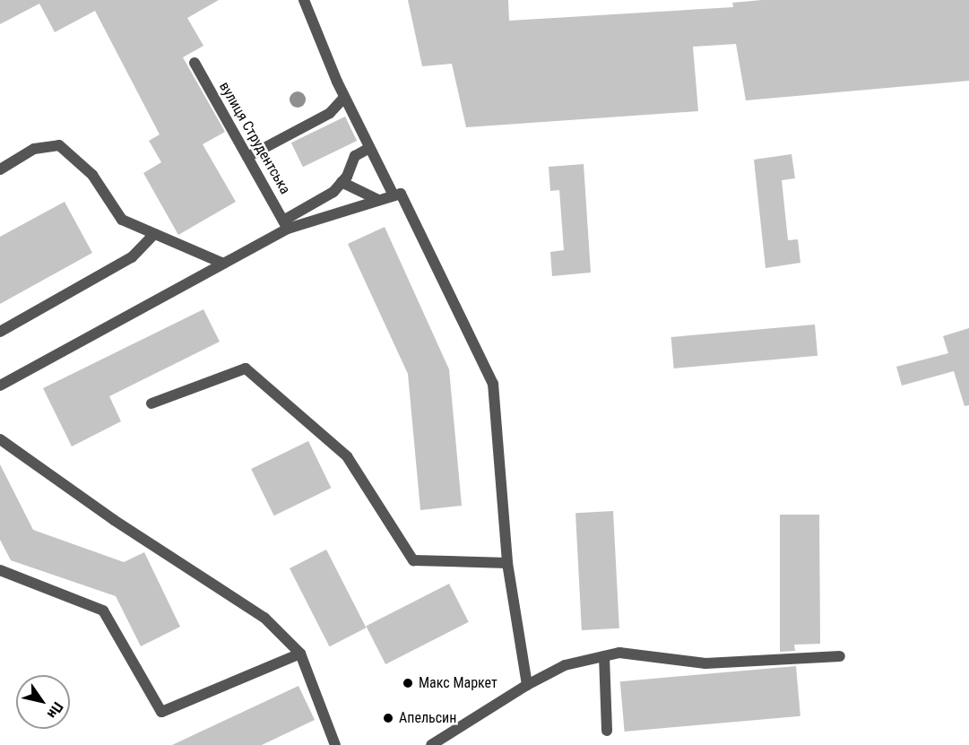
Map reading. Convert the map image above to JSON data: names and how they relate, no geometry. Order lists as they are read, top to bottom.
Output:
{
  "streets": {
    "lane": ["вулиця Струдентська"]
  },
  "places": ["Макс Маркет", "Апельсин"],
  "north": "bottom right"
}
